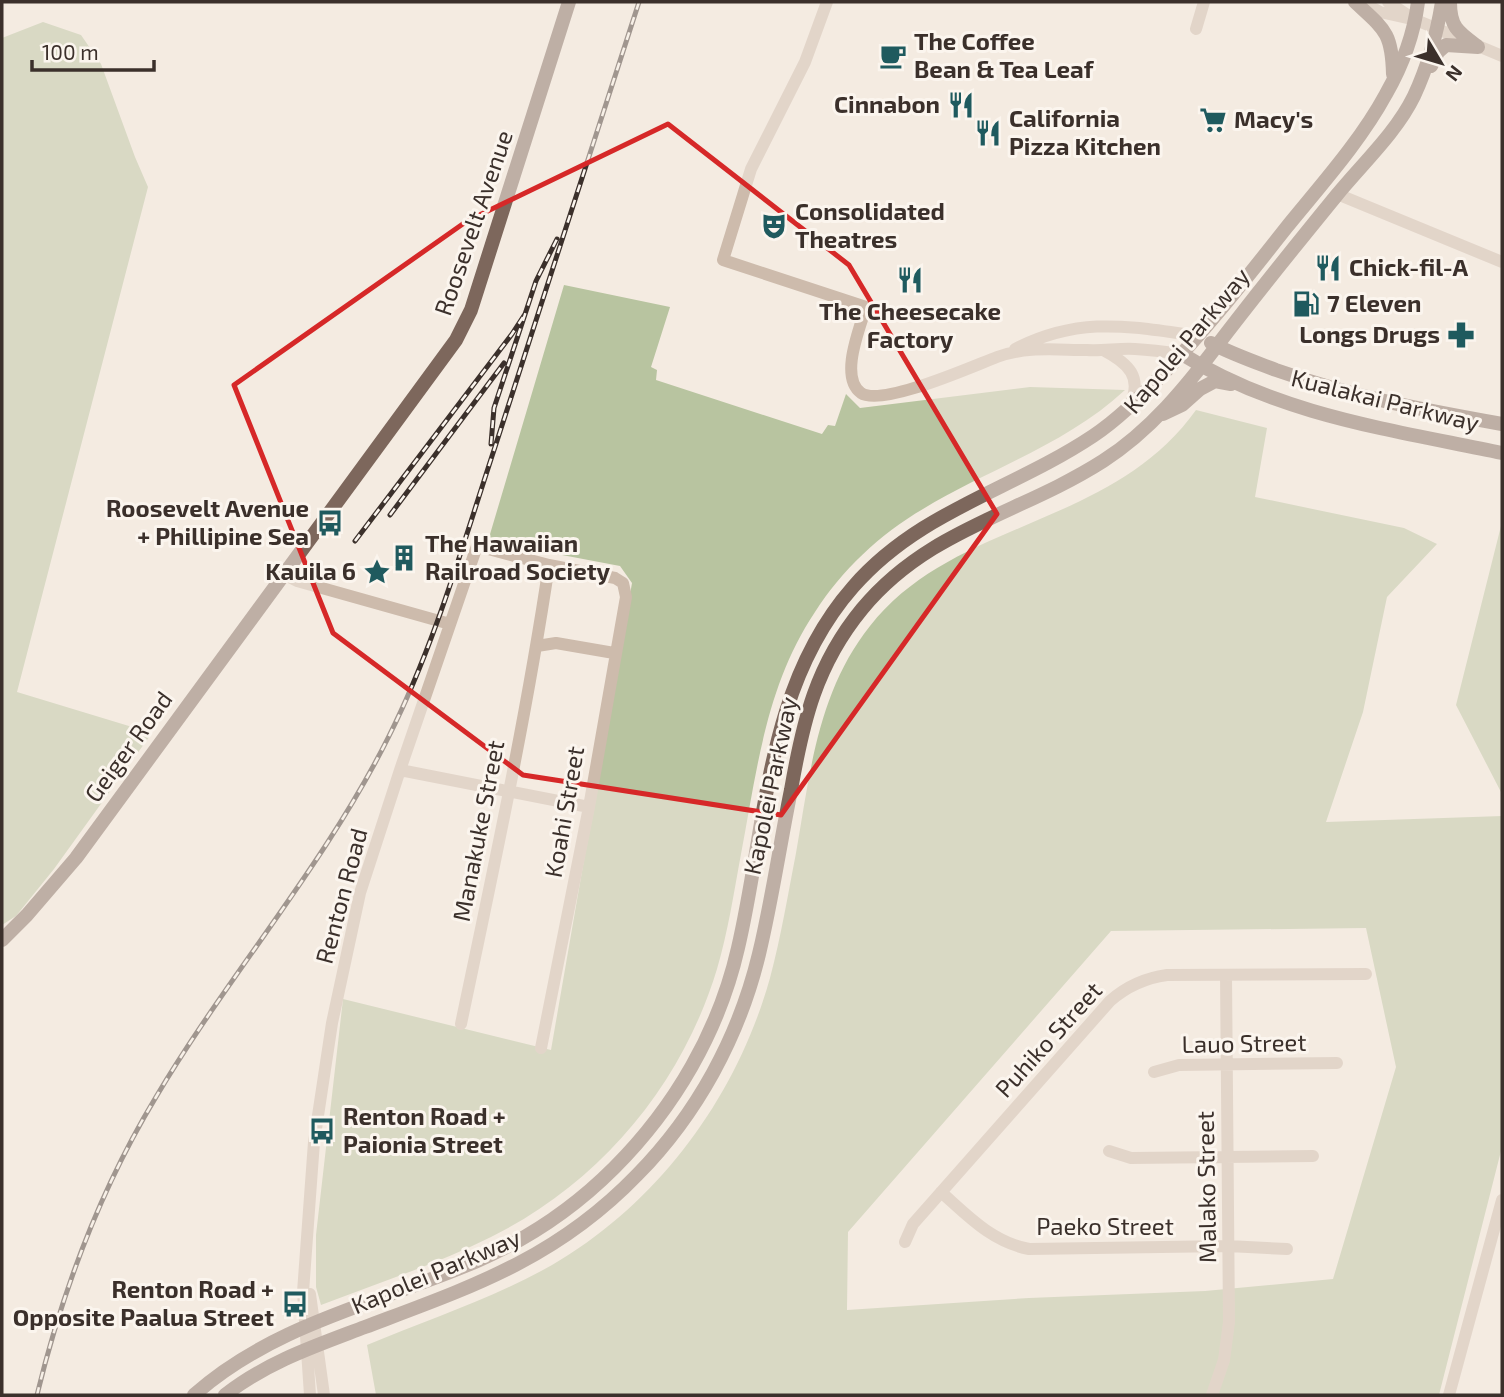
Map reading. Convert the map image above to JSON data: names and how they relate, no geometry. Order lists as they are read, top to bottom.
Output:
{
  "streets": {
    "main road": [
      "Roosevelt Avenue",
      "Kapolei Parkway",
      "Kualakai Parkway",
      "Geiger Road"
    ],
    "street": [
      "Koahi Street",
      "Manakuke Street",
      "Renton Road",
      "Puhiko Street",
      "Lauo Street",
      "Malako Street",
      "Paeko Street"
    ]
  },
  "crossings": [
    ["Roosevelt Avenue", "Geiger Road"],
    ["Kapolei Parkway", "Kualakai Parkway"],
    ["Kapolei Parkway", "Renton Road"],
    ["Koahi Street", "Manakuke Street"],
    ["Koahi Street", "Renton Road"],
    ["Manakuke Street", "Renton Road"],
    ["Puhiko Street", "Malako Street"],
    ["Puhiko Street", "Paeko Street"],
    ["Lauo Street", "Malako Street"],
    ["Malako Street", "Paeko Street"]
  ],
  "places": {
    "cafe": ["The Coffee Bean & Tea Leaf"],
    "restaurant": [
      "Cinnabon",
      "California Pizza Kitchen",
      "Chick-fil-A",
      "The Cheesecake Factory"
    ],
    "supermarket": ["Macy's"],
    "theatre": ["Consolidated Theatres"],
    "fuel station": ["7 Eleven"],
    "pharmacy": ["Longs Drugs"],
    "bus stop": ["Roosevelt Avenue + Phillipine Sea", "Renton Road + Paionia Street", "Renton Road + Opposite Paalua Street"],
    "building": ["The Hawaiian Railroad Society"],
    "place": ["Kauila 6"]
  },
  "scale_bar": "100 m",
  "north": "bottom right"
}
